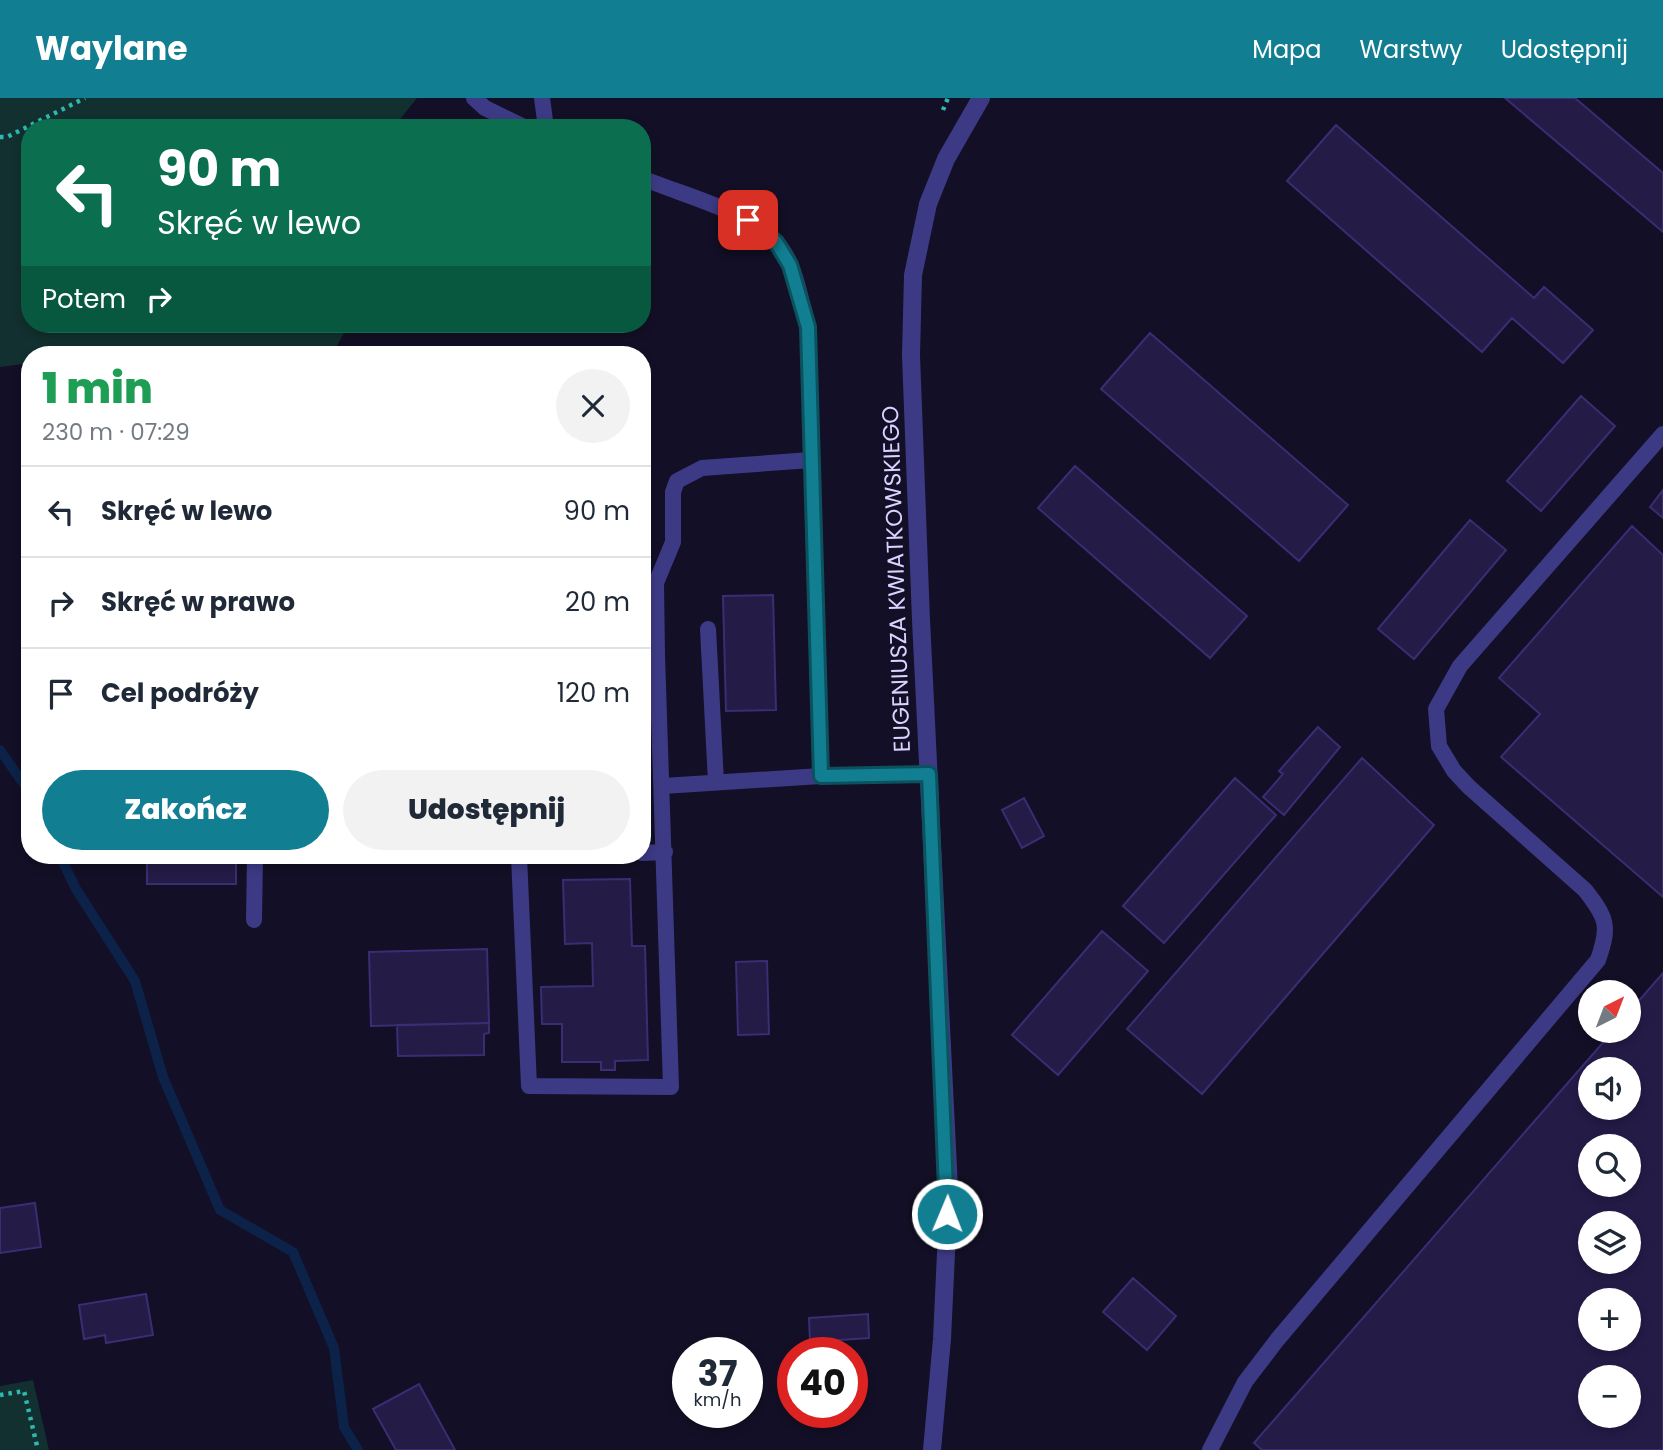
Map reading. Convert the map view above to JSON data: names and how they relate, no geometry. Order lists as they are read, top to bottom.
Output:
{
  "streets": {
    "street": ["EUGENIUSZA KWIATKOWSKIEGO"]
  },
  "north": "top right",
  "page": {
    "header": "Waylane",
    "nav": ["Mapa", "Warstwy", "Udostępnij"],
    "turn": ["90 m", "Skręć w lewo"],
    "then": "Potem",
    "heading": ["1 min", "230 m · 07:29"],
    "list": [
      {
        "name": "Skręć w lewo",
        "value": "90 m"
      },
      {
        "name": "Skręć w prawo",
        "value": "20 m"
      },
      {
        "name": "Cel podróży",
        "value": "120 m"
      }
    ],
    "buttons": ["Zakończ", "Udostępnij"],
    "map_buttons": ["+", "−"],
    "speed": "37 km/h",
    "limit": "40"
  }
}
